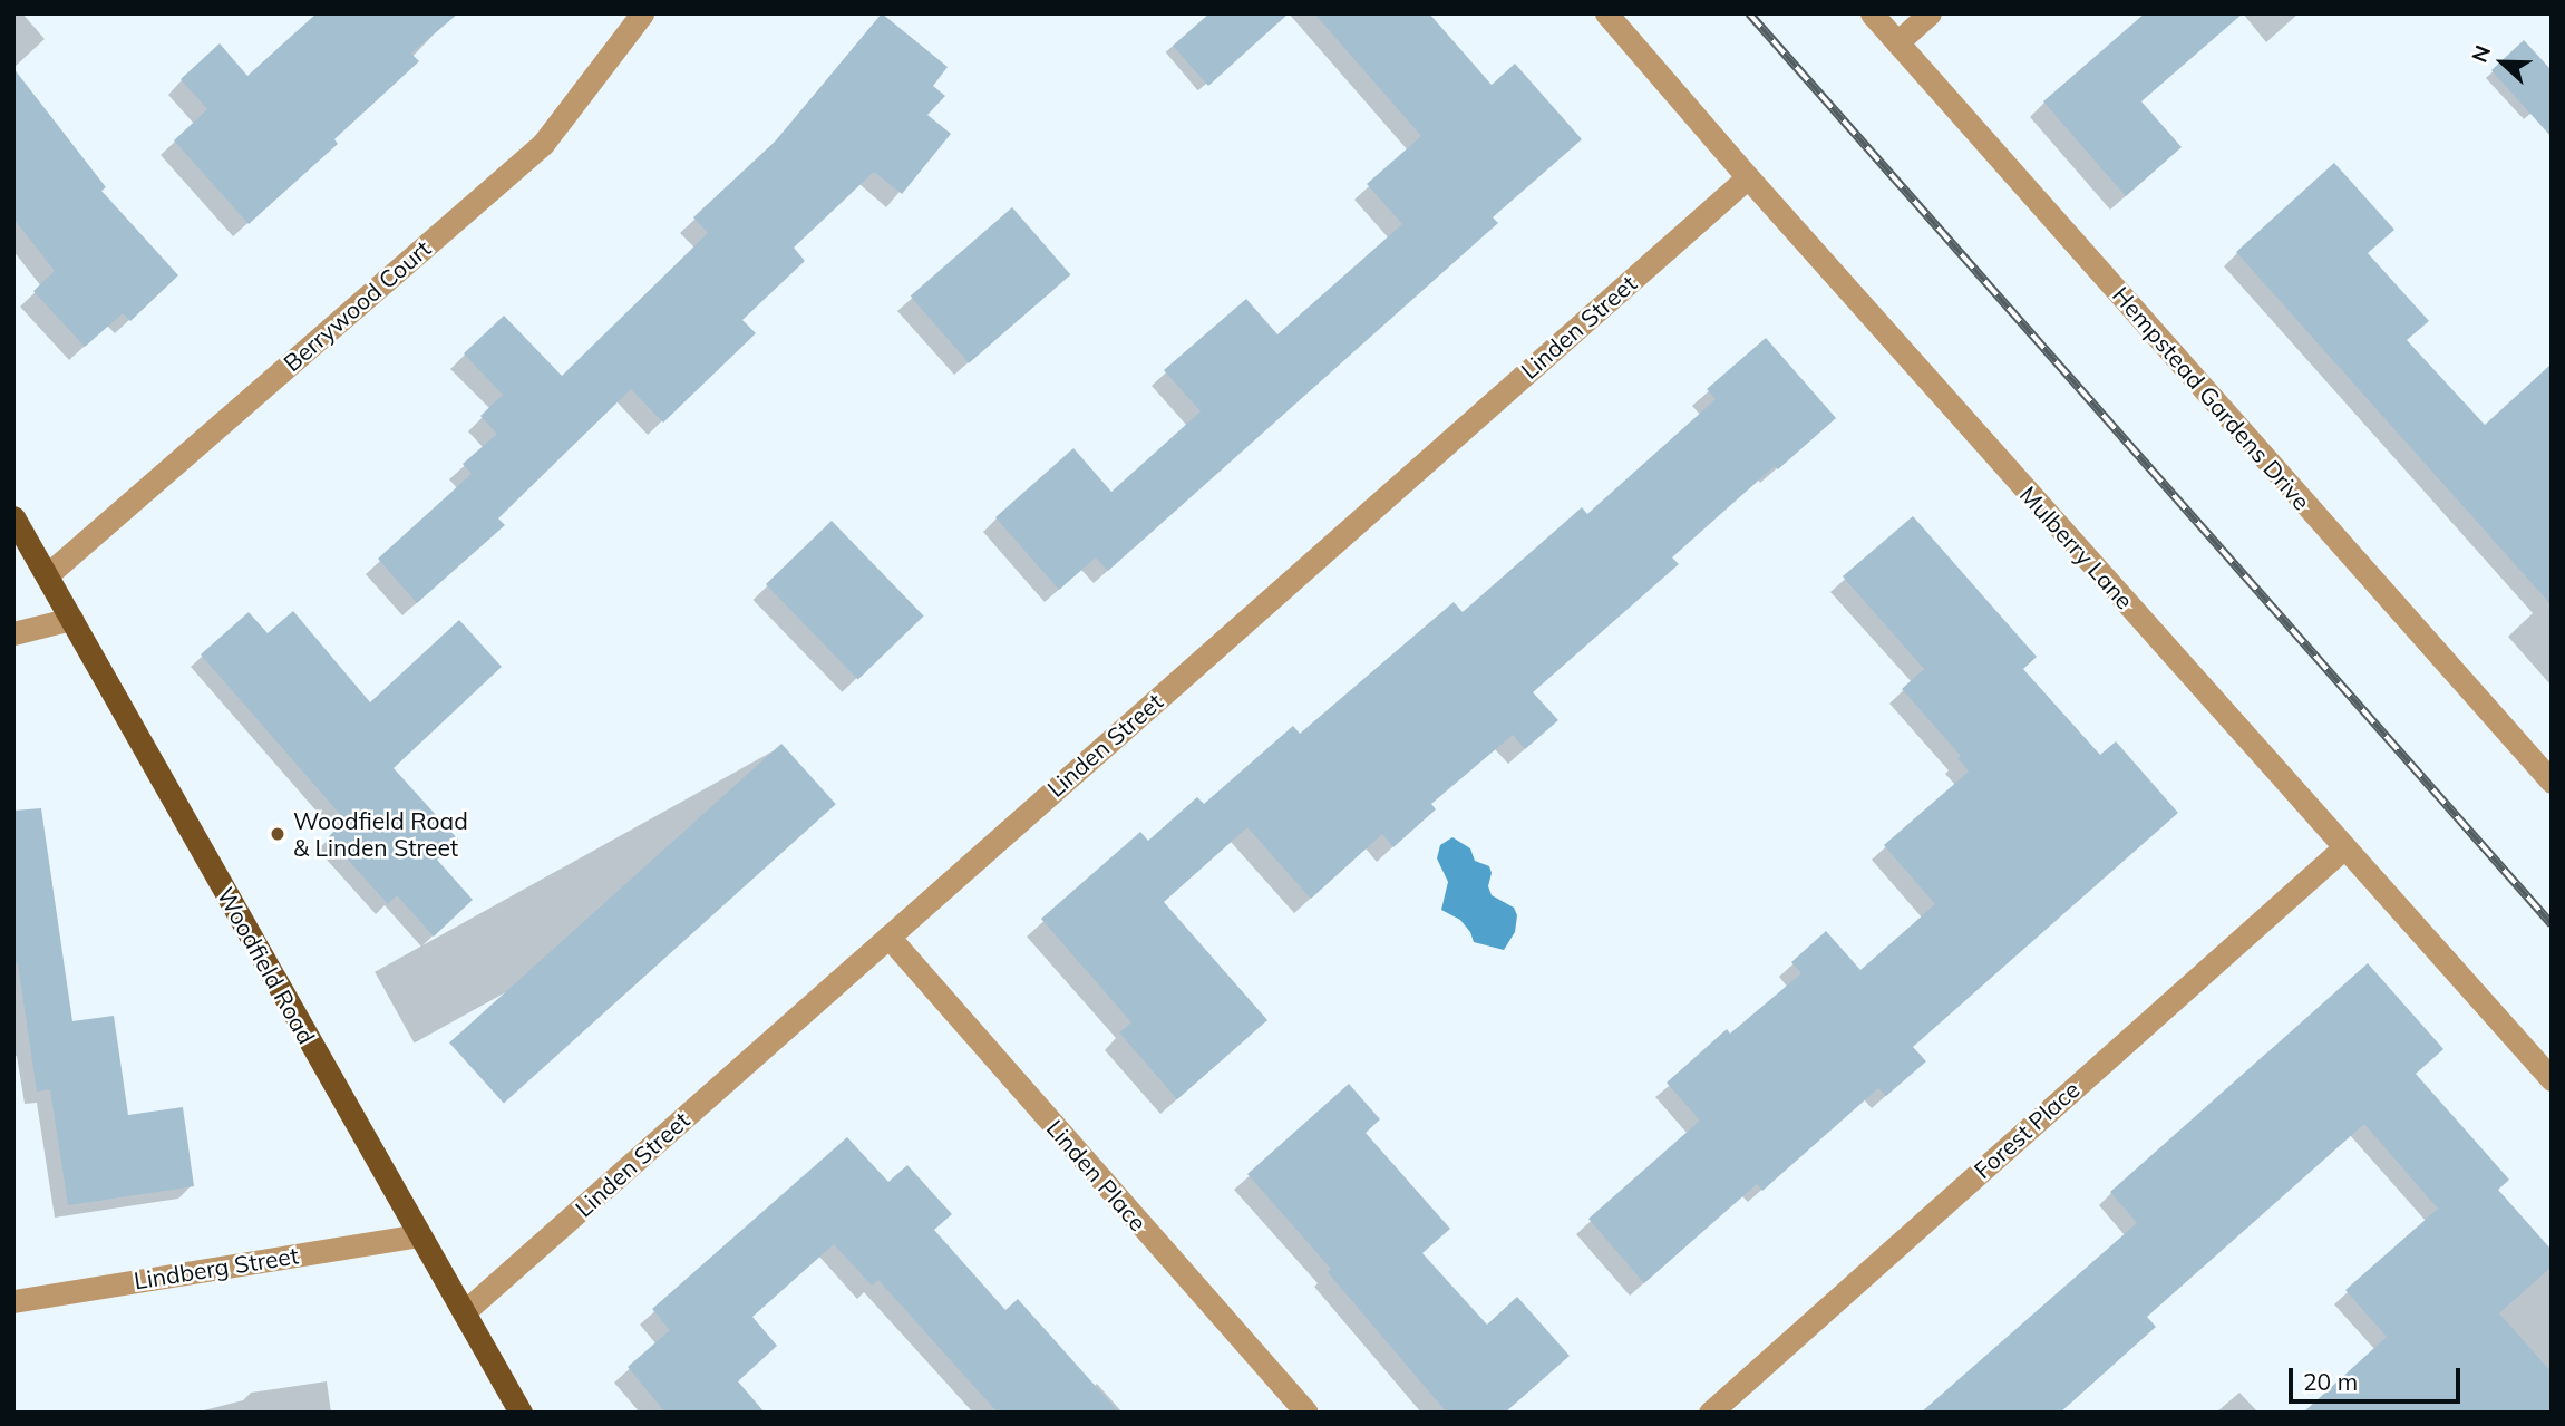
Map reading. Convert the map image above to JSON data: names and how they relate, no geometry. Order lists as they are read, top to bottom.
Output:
{
  "streets": {
    "main road": ["Woodfield Road"],
    "street": [
      "Berrywood Court",
      "Linden Street",
      "Hempstead Gardens Drive",
      "Mulberry Lane",
      "Forest Place",
      "Linden Place",
      "Lindberg Street"
    ]
  },
  "crossings": [
    ["Berrywood Court", "Woodfield Road"],
    ["Linden Street", "Mulberry Lane"],
    ["Linden Street", "Woodfield Road"],
    ["Linden Street", "Linden Place"],
    ["Mulberry Lane", "Forest Place"],
    ["Woodfield Road", "Lindberg Street"]
  ],
  "places": ["Woodfield Road & Linden Street"],
  "scale_bar": "20 m",
  "north": "left"
}
